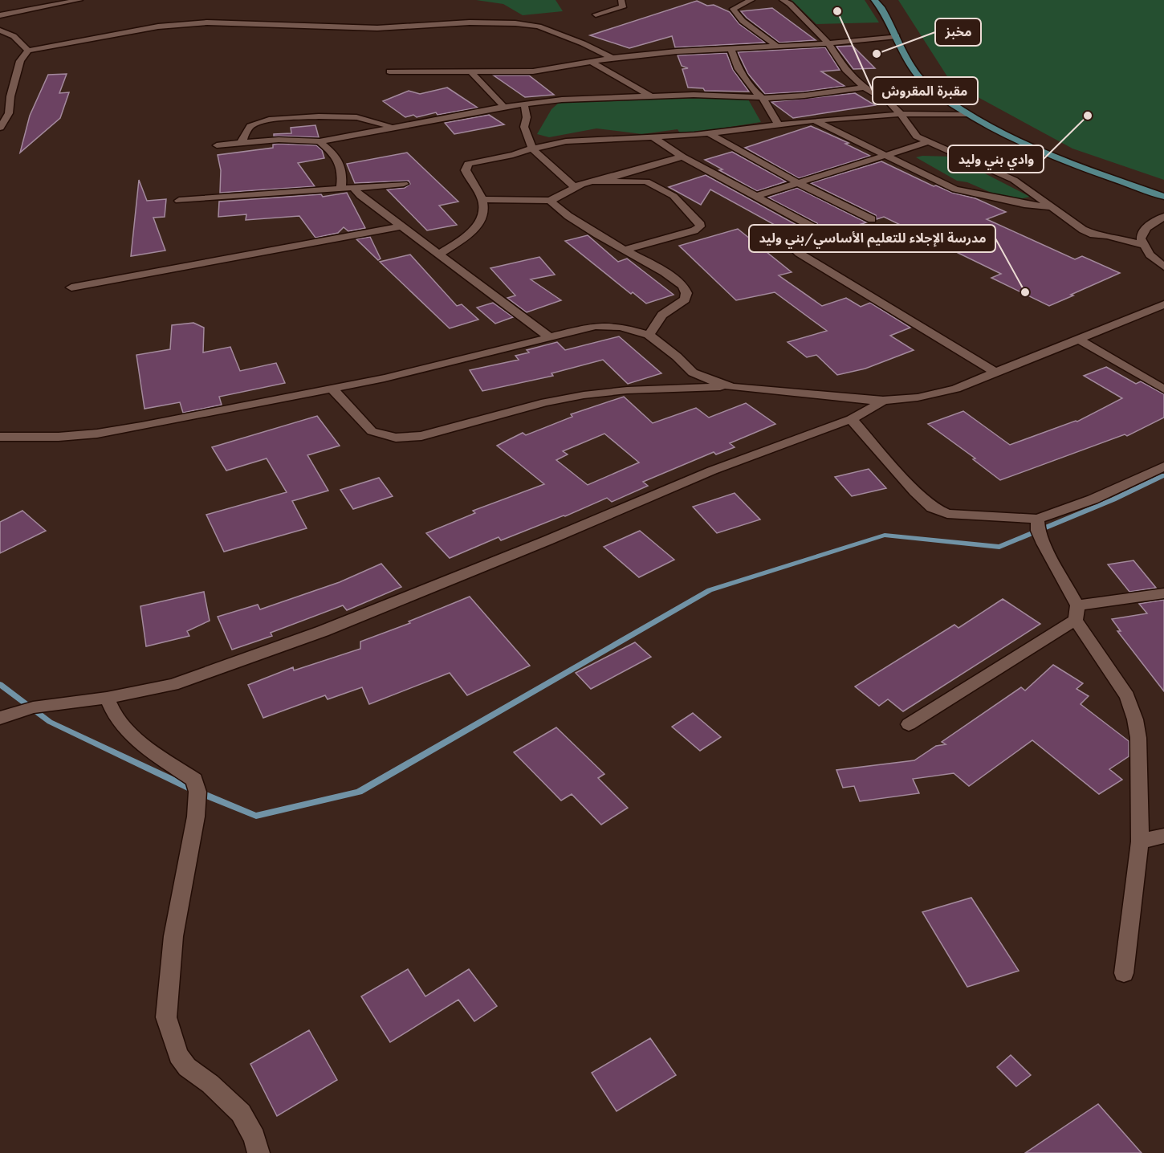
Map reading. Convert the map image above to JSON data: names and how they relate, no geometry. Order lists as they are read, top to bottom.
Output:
{
  "places": [
    "مقبرة المقروش",
    "مخبز",
    "وادي بني وليد",
    "مدرسة الإجلاء للتعليم الأساسي/بني وليد"
  ]
}
